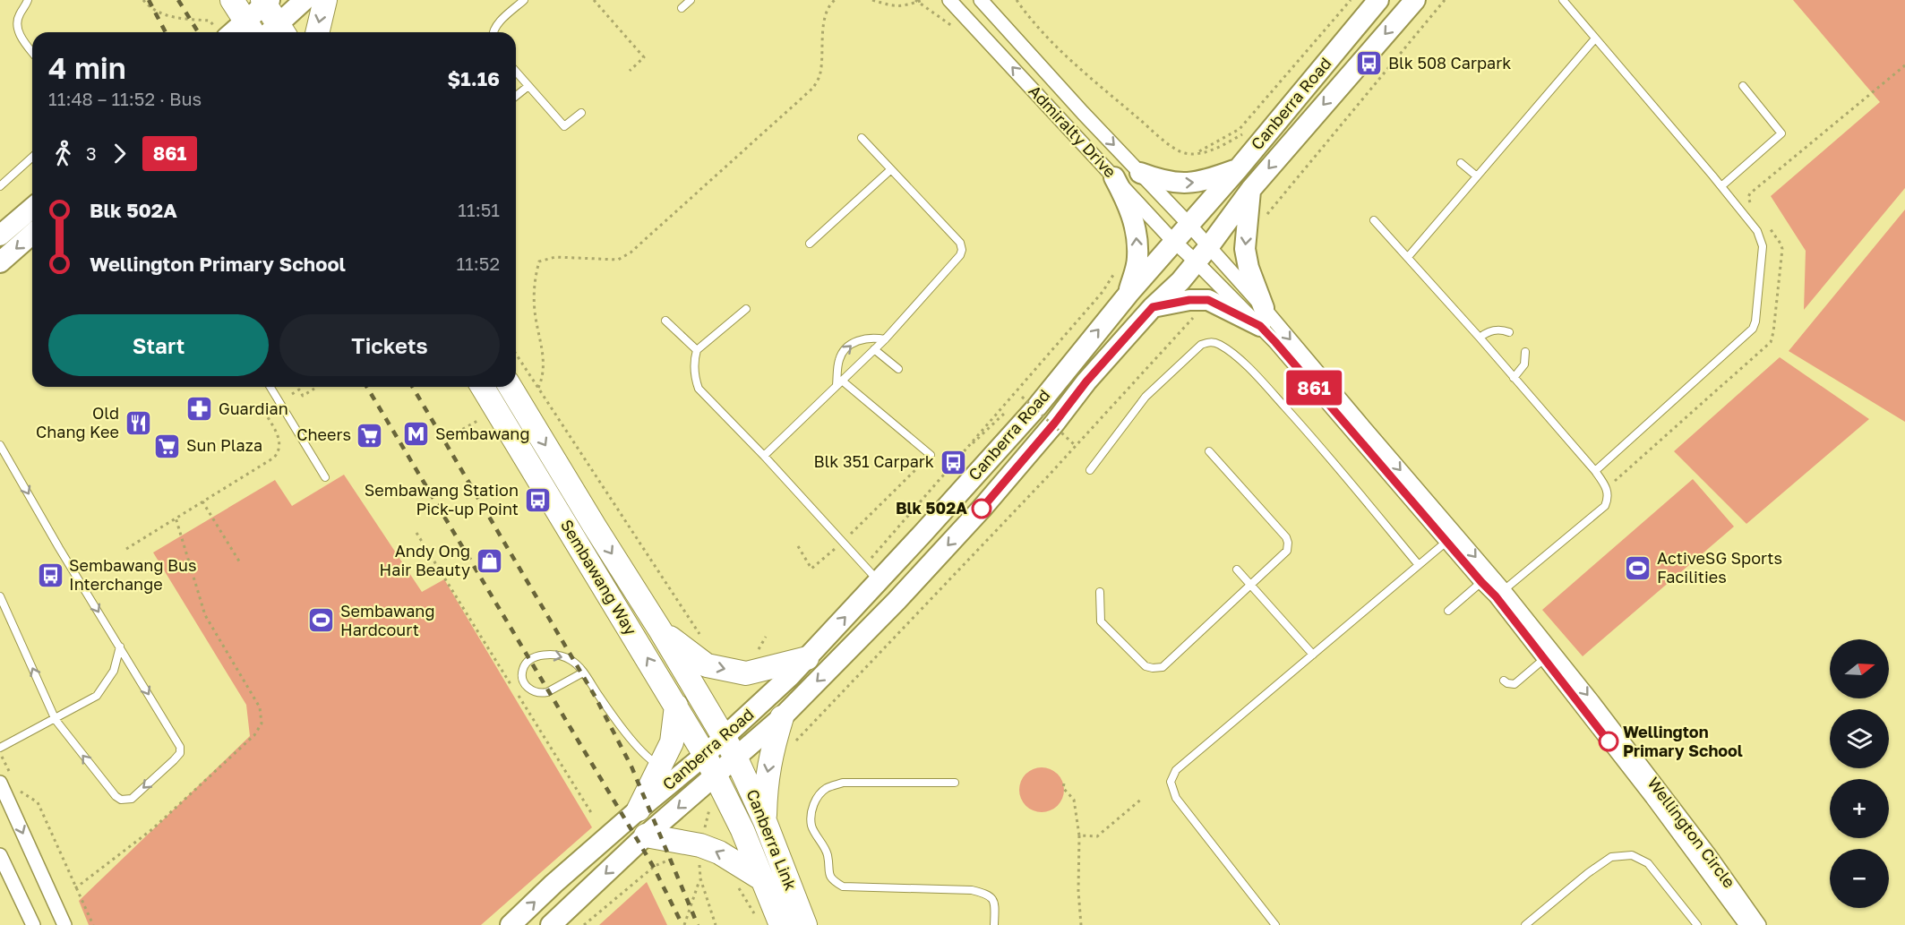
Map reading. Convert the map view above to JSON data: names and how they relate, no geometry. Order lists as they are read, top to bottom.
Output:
{
  "streets": {
    "main road": ["Canberra Road", "Sembawang Way", "Canberra Link"],
    "street": ["Admiralty Drive", "Wellington Circle"]
  },
  "crossings": [
    ["Canberra Road", "Admiralty Drive"],
    ["Canberra Road", "Sembawang Way"],
    ["Canberra Road", "Wellington Circle"],
    ["Canberra Road", "Canberra Link"],
    ["Admiralty Drive", "Wellington Circle"],
    ["Sembawang Way", "Canberra Link"]
  ],
  "places": {
    "bus stop": [
      "Blk 508 Carpark",
      "Blk 351 Carpark",
      "Sembawang Station Pick-up Point",
      "Sembawang Bus Interchange"
    ],
    "pharmacy": ["Guardian"],
    "restaurant": ["Old Chang Kee"],
    "metro station": ["Sembawang"],
    "supermarket": ["Cheers", "Sun Plaza"],
    "other": ["Blk 502A", "Wellington Primary School"],
    "shop": ["Andy Ong Hair Beauty"],
    "sports": ["ActiveSG Sports Facilities", "Sembawang Hardcourt"]
  },
  "lines": ["bus line 861"],
  "north": "right",
  "page": {
    "on_map": "861",
    "heading": ["4 min", "11:48 – 11:52 · Bus", "$1.16"],
    "legs": ["3", "861"],
    "list": [
      {
        "name": "Blk 502A",
        "value": "11:51"
      },
      {
        "name": "Wellington Primary School",
        "value": "11:52"
      }
    ],
    "buttons": ["Start", "Tickets"],
    "map_buttons": ["+", "−"]
  }
}
